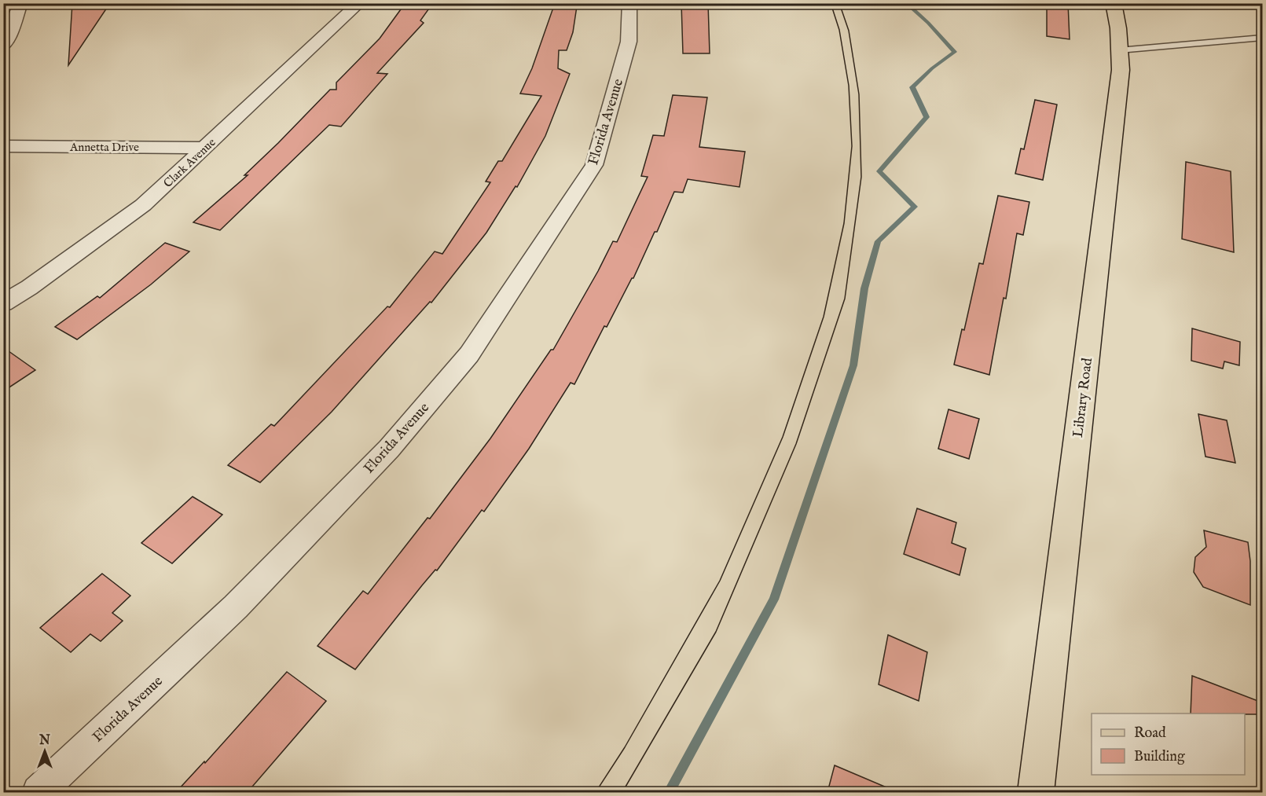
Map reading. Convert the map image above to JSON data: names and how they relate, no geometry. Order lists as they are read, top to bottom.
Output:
{
  "streets": {
    "main road": ["Library Road"],
    "street": ["Florida Avenue", "Annetta Drive", "Clark Avenue"]
  },
  "crossings": [
    ["Annetta Drive", "Clark Avenue"]
  ],
  "legend": ["Road", "Building"],
  "north": "top"
}
